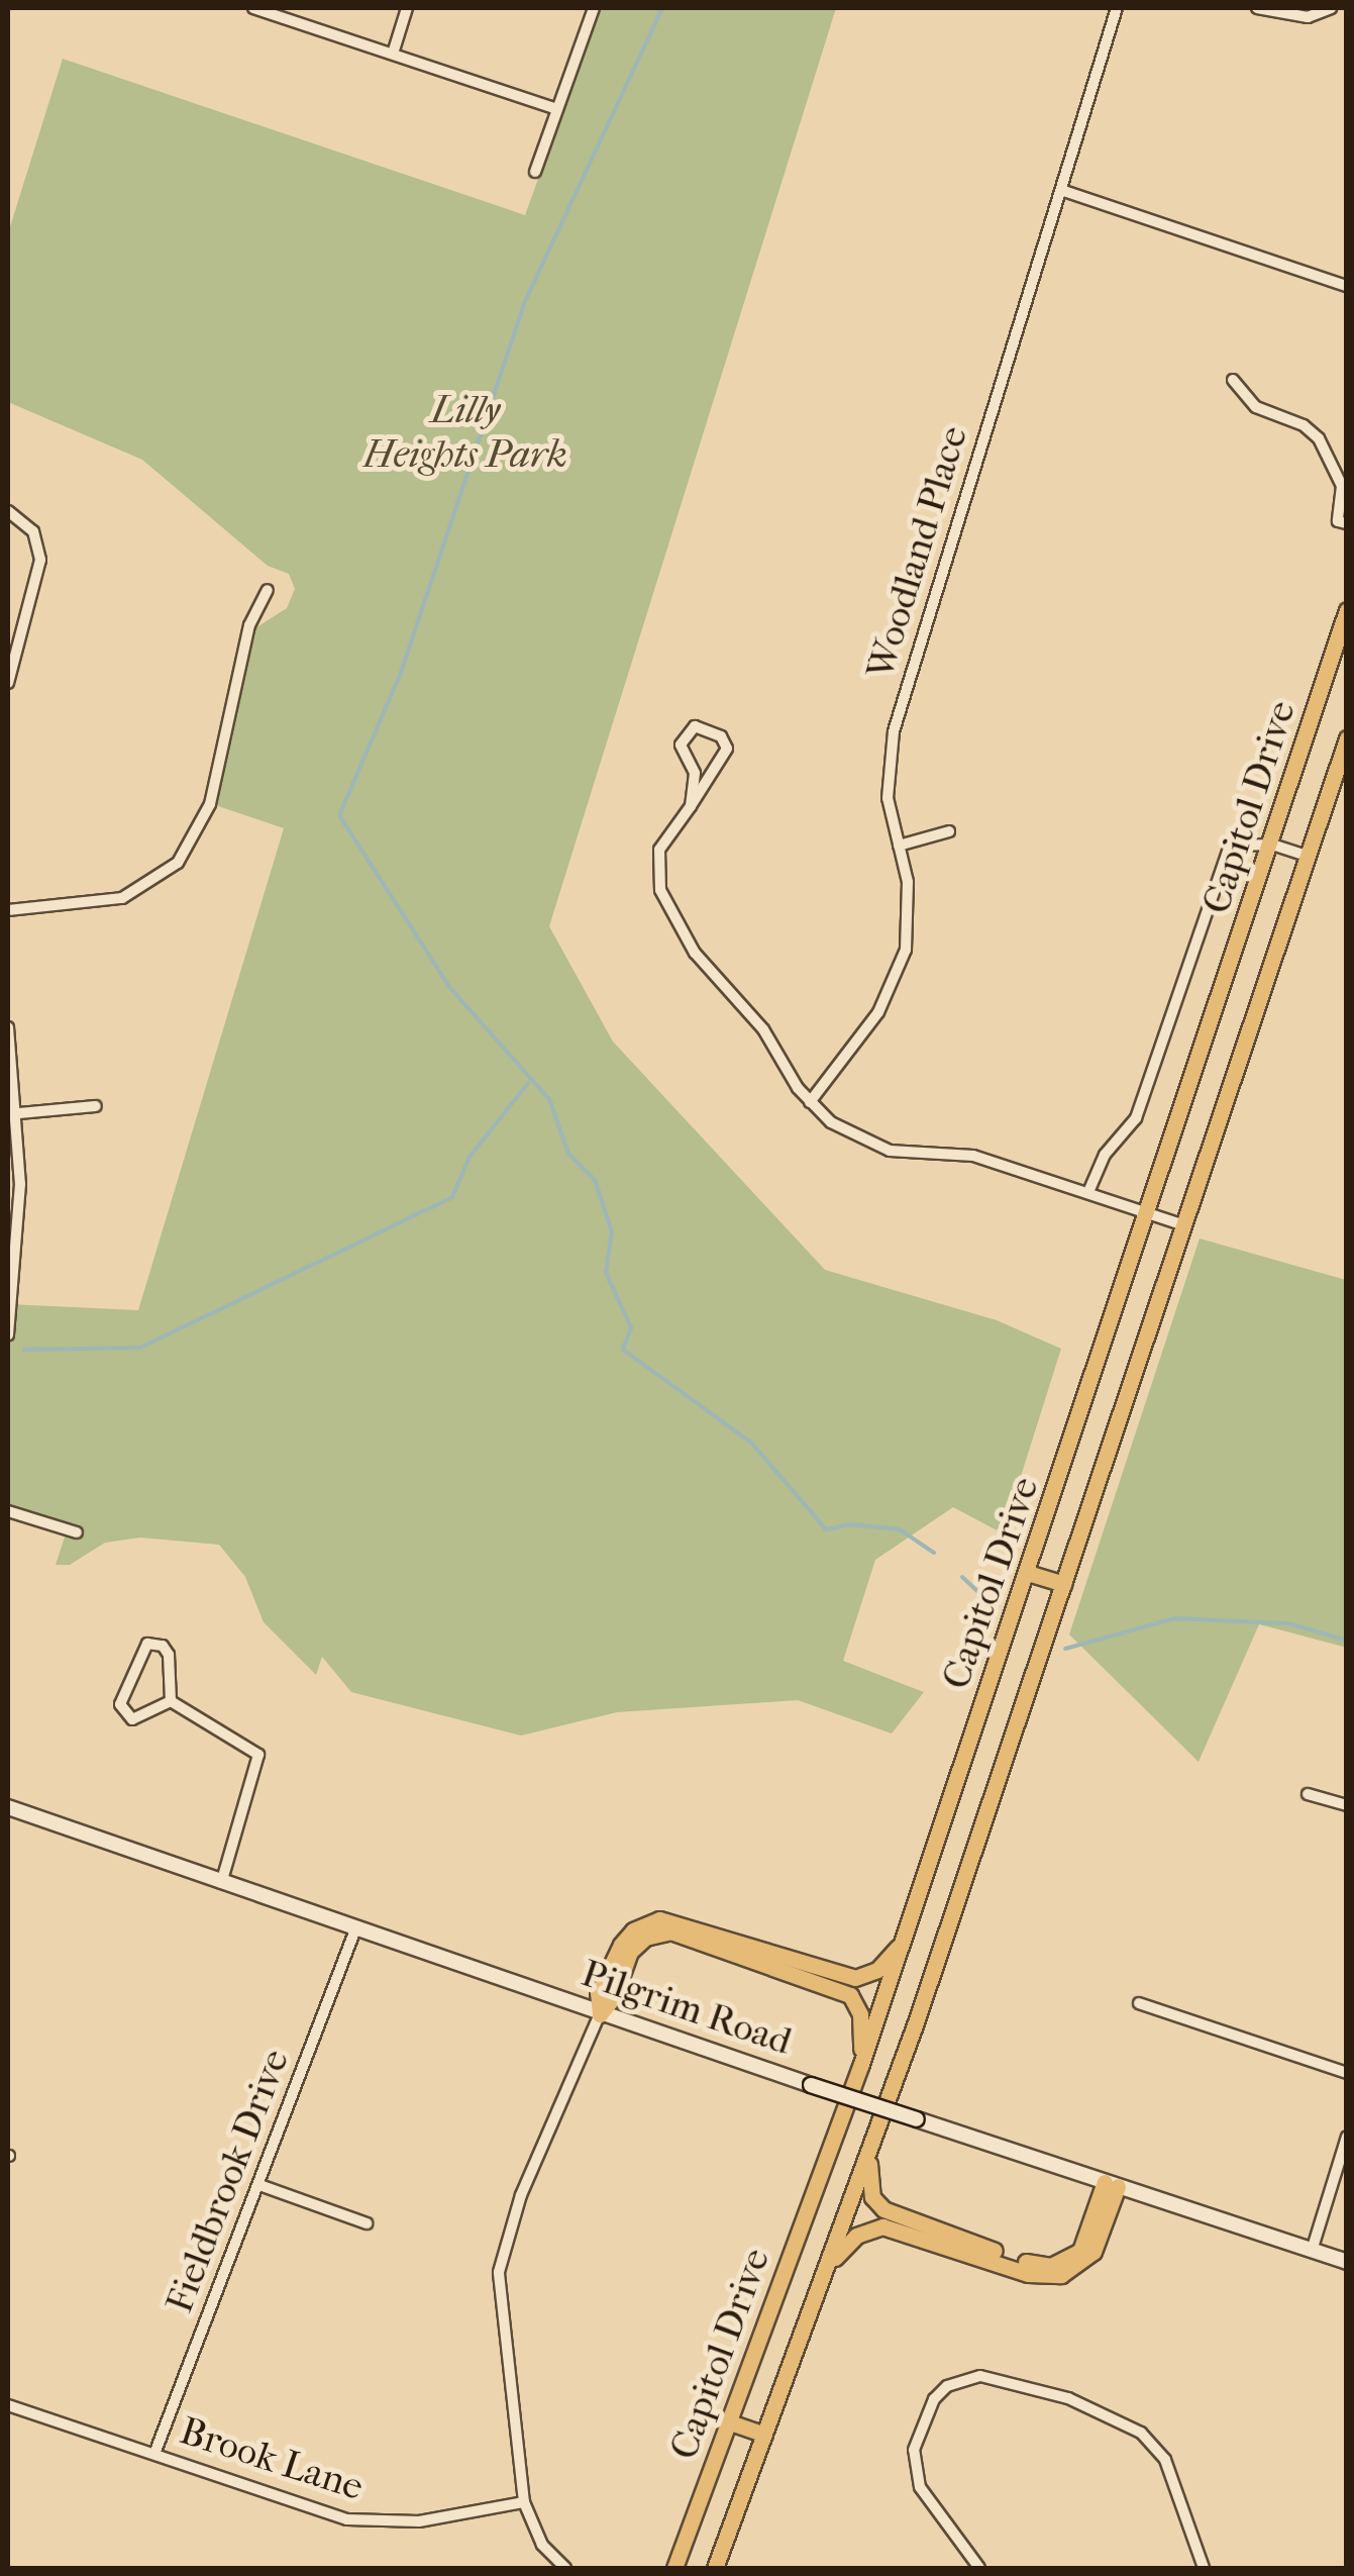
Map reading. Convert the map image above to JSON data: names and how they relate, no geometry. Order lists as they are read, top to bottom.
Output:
{
  "streets": {
    "main road": ["Capitol Drive", "Pilgrim Road"],
    "street": ["Woodland Place", "Fieldbrook Drive", "Brook Lane"]
  },
  "crossings": [
    ["Pilgrim Road", "Fieldbrook Drive"],
    ["Fieldbrook Drive", "Brook Lane"]
  ],
  "parks": ["Lilly Heights Park"]
}
